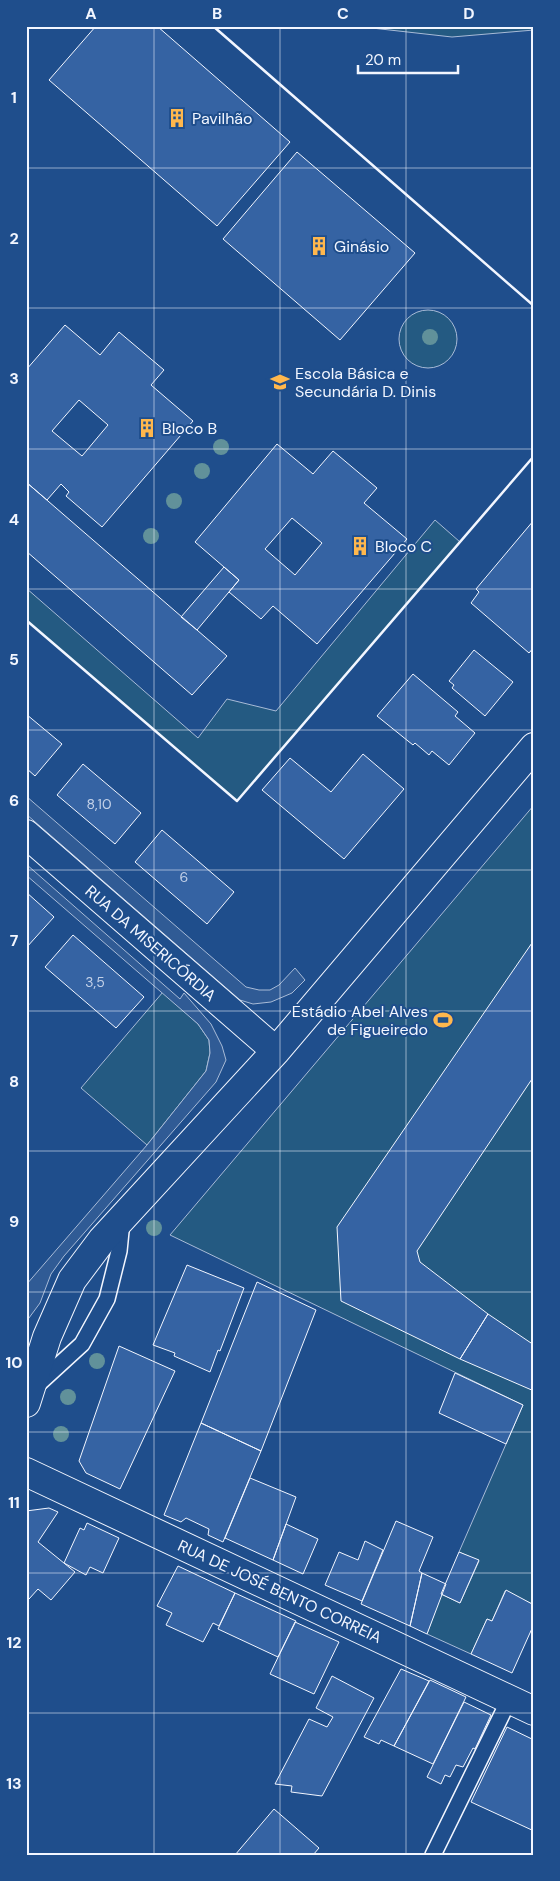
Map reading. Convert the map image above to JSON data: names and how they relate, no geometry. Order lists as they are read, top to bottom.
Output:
{
  "streets": {
    "street": ["RUA DA MISERICÓRDIA", "RUA DE JOSÉ BENTO CORREIA"]
  },
  "places": {
    "building": [
      "Pavilhão",
      "Ginásio",
      "Bloco B",
      "Bloco C"
    ],
    "school or university": ["Escola Básica e Secundária D. Dinis"],
    "sports": ["Estádio Abel Alves de Figueiredo"]
  },
  "house_numbers": ["8,10", "6", "3,5"],
  "scale_bar": "20 m",
  "grid": {
    "columns": [
      "A",
      "B",
      "C",
      "D"
    ],
    "rows": [
      "1",
      "2",
      "3",
      "4",
      "5",
      "6",
      "7",
      "8",
      "9",
      "10",
      "11",
      "12",
      "13"
    ]
  }
}
